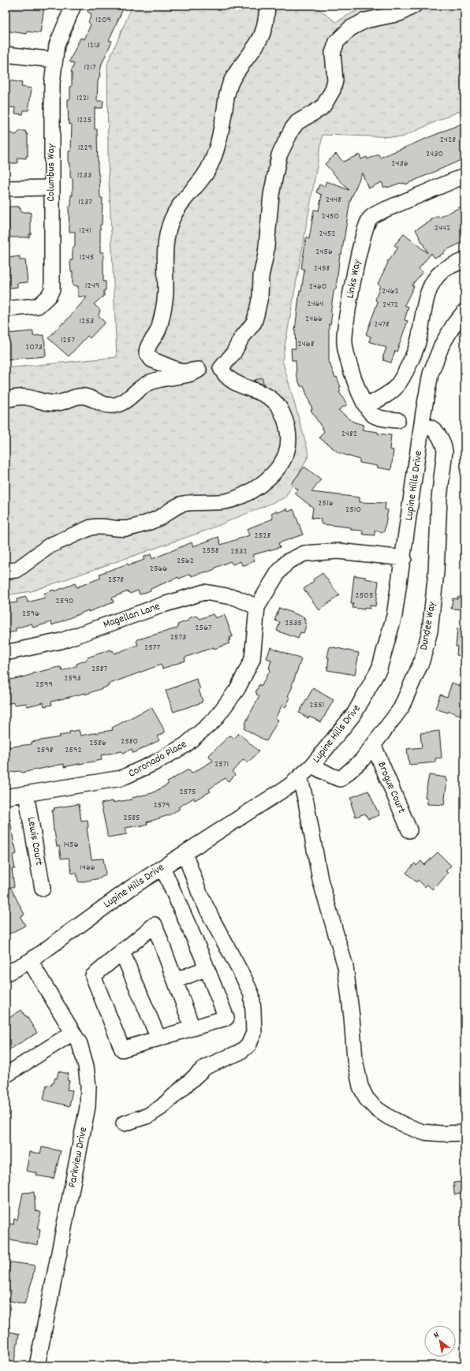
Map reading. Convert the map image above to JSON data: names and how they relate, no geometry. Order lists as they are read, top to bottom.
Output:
{
  "streets": {
    "street": [
      "Columbus Way",
      "Links Way",
      "Lupine Hills Drive",
      "Magellan Lane",
      "Dundee Way",
      "Coronado Place",
      "Brogue Court",
      "Lewis Court",
      "Parkview Drive"
    ]
  },
  "crossings": [
    ["Lupine Hills Drive", "Dundee Way"],
    ["Lupine Hills Drive", "Coronado Place"],
    ["Lupine Hills Drive", "Parkview Drive"],
    ["Magellan Lane", "Coronado Place"],
    ["Dundee Way", "Brogue Court"],
    ["Coronado Place", "Lewis Court"]
  ],
  "house_numbers": [
    "1209",
    "1213",
    "1217",
    "1221",
    "1225",
    "2428",
    "1229",
    "2430",
    "2436",
    "1233",
    "2448",
    "1237",
    "2450",
    "2442",
    "1241",
    "2452",
    "2456",
    "1245",
    "2458",
    "1249",
    "2460",
    "2462",
    "2464",
    "2472",
    "2466",
    "1253",
    "2478",
    "1257",
    "2468",
    "2073",
    "2482",
    "2516",
    "2510",
    "2528",
    "2558",
    "2532",
    "2562",
    "2566",
    "2578",
    "2505",
    "2590",
    "2596",
    "2535",
    "2567",
    "2573",
    "2577",
    "2587",
    "2593",
    "2599",
    "2551",
    "2580",
    "2586",
    "2598",
    "2592",
    "2571",
    "2575",
    "2579",
    "2585",
    "1456",
    "1466"
  ],
  "north": "top left"
}
